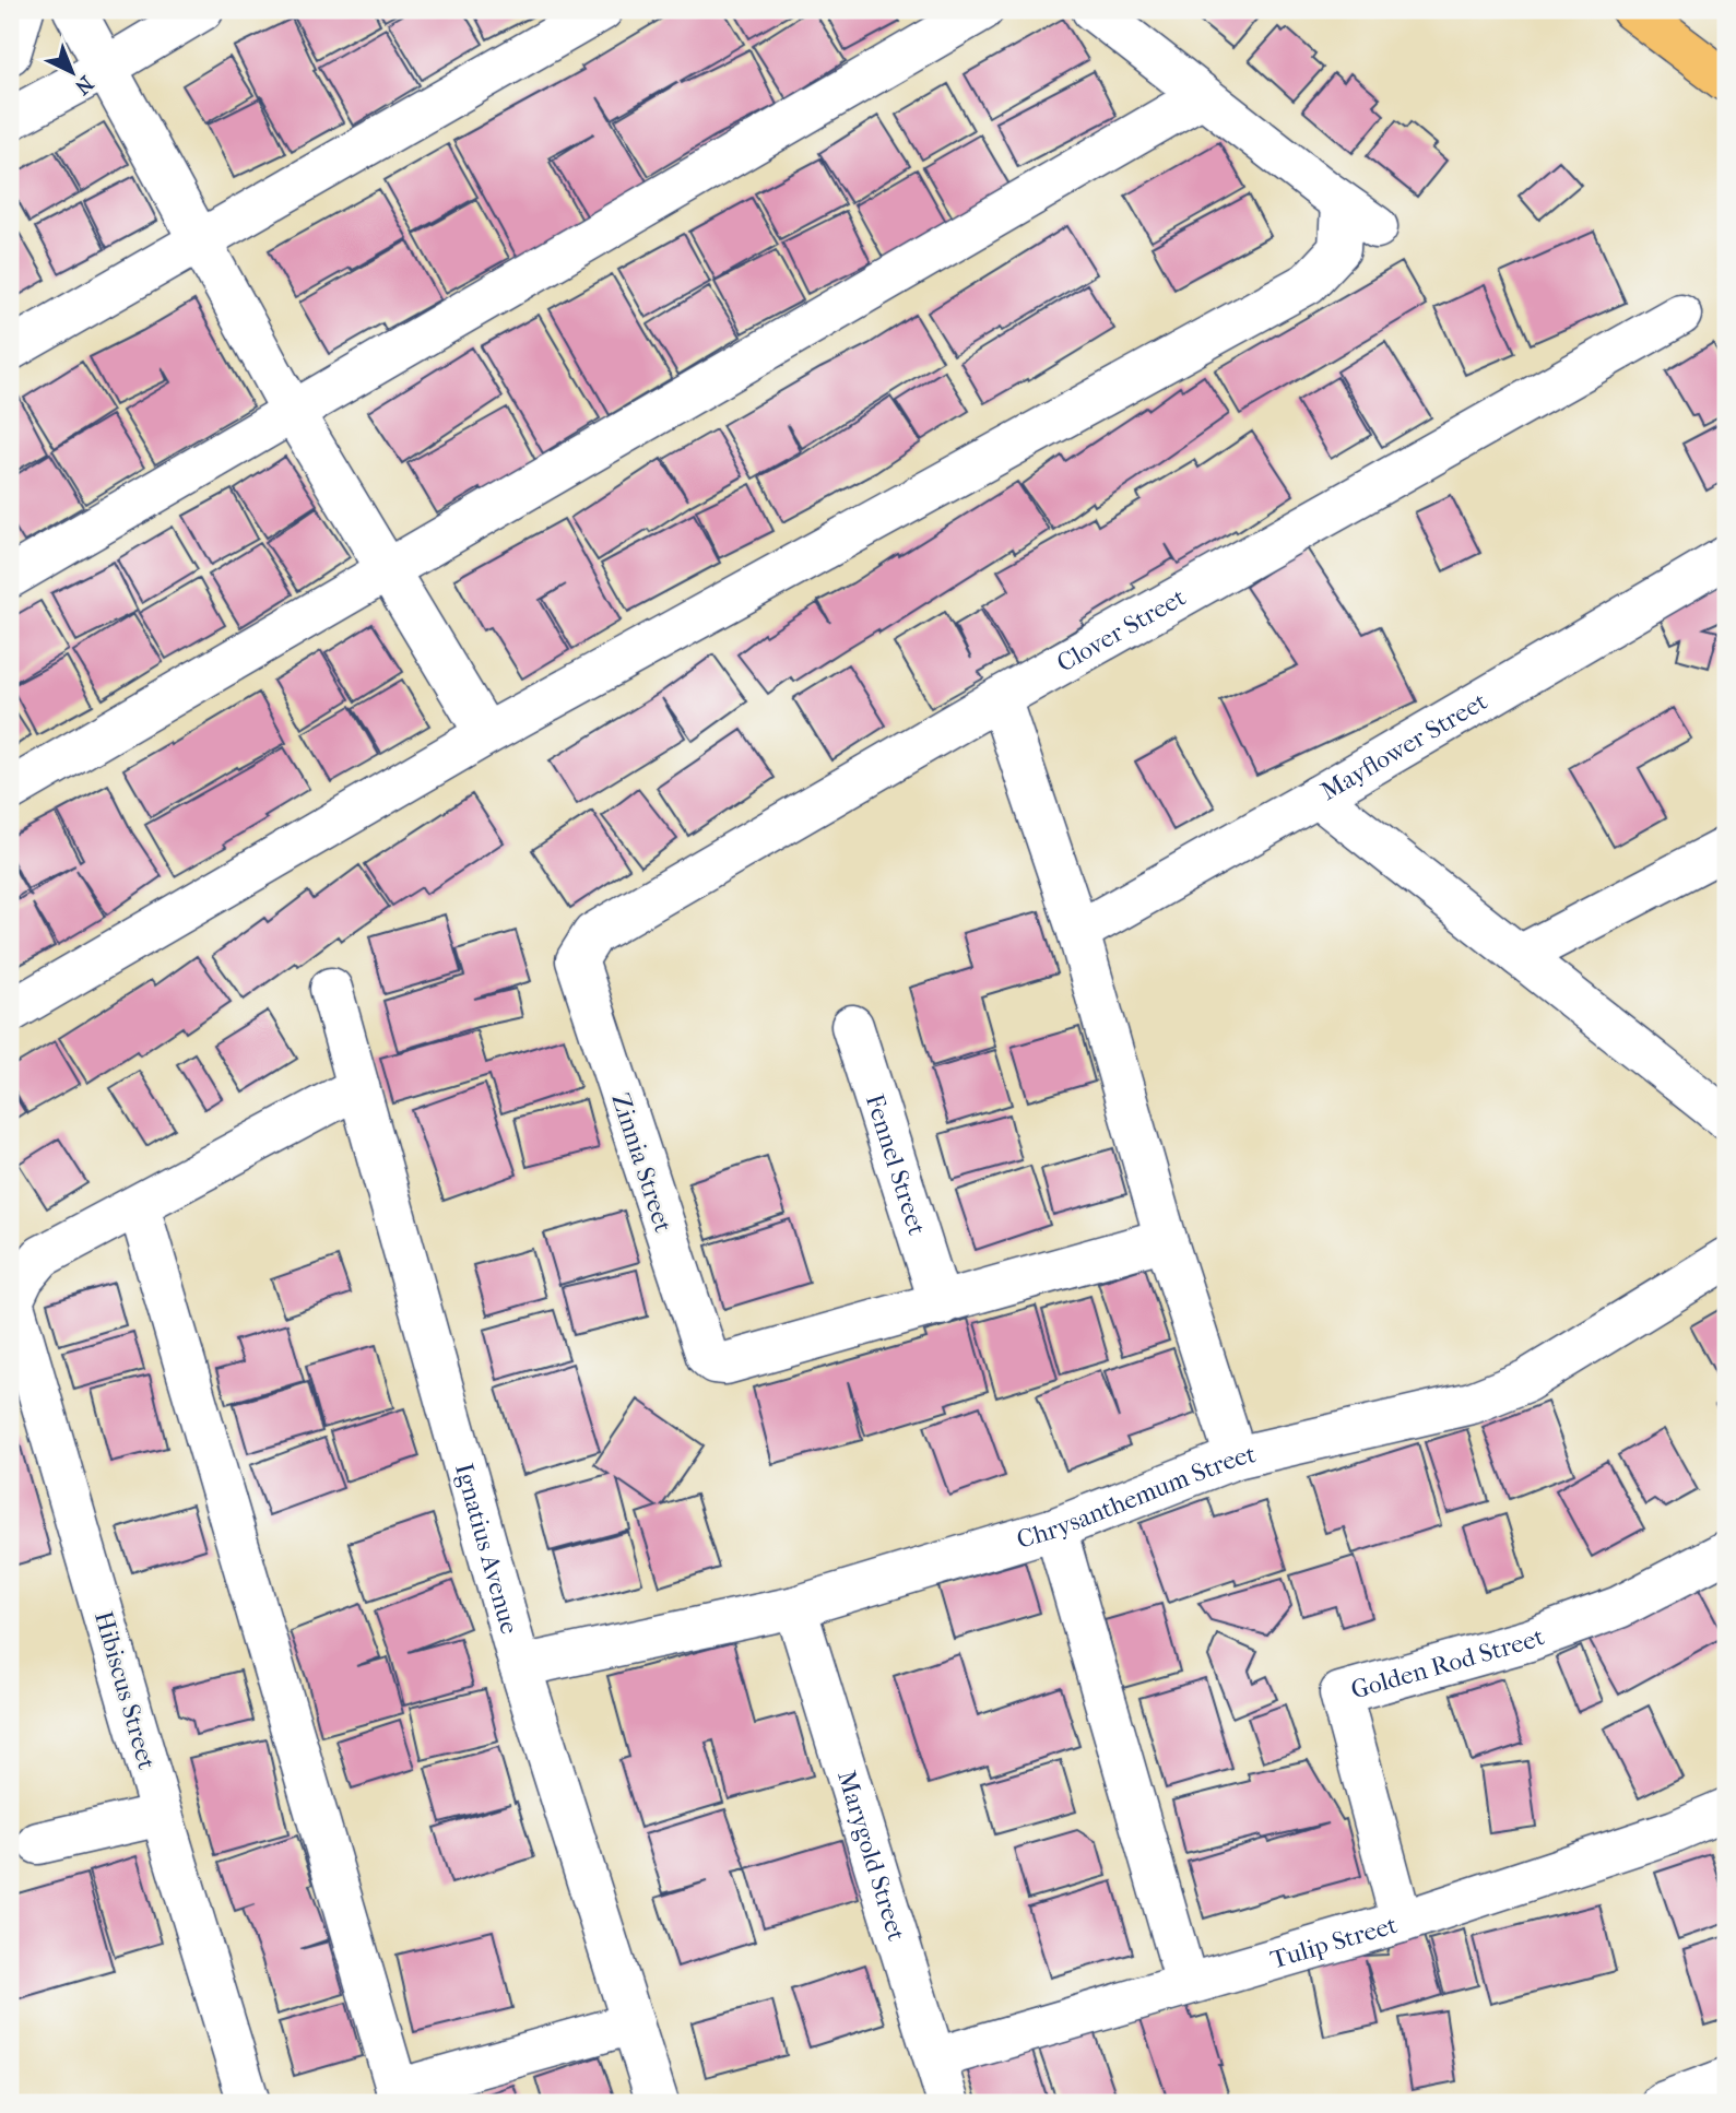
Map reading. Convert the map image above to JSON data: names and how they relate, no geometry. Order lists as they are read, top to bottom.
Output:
{
  "streets": {
    "street": [
      "Clover Street",
      "Mayflower Street",
      "Zinnia Street",
      "Fennel Street",
      "Chrysanthemum Street",
      "Ignatius Avenue",
      "Golden Rod Street",
      "Hibiscus Street",
      "Marygold Street",
      "Tulip Street"
    ]
  },
  "crossings": [
    ["Clover Street", "Zinnia Street"],
    ["Zinnia Street", "Fennel Street"],
    ["Chrysanthemum Street", "Ignatius Avenue"],
    ["Chrysanthemum Street", "Marygold Street"],
    ["Golden Rod Street", "Tulip Street"],
    ["Marygold Street", "Tulip Street"]
  ],
  "north": "bottom right"
}
